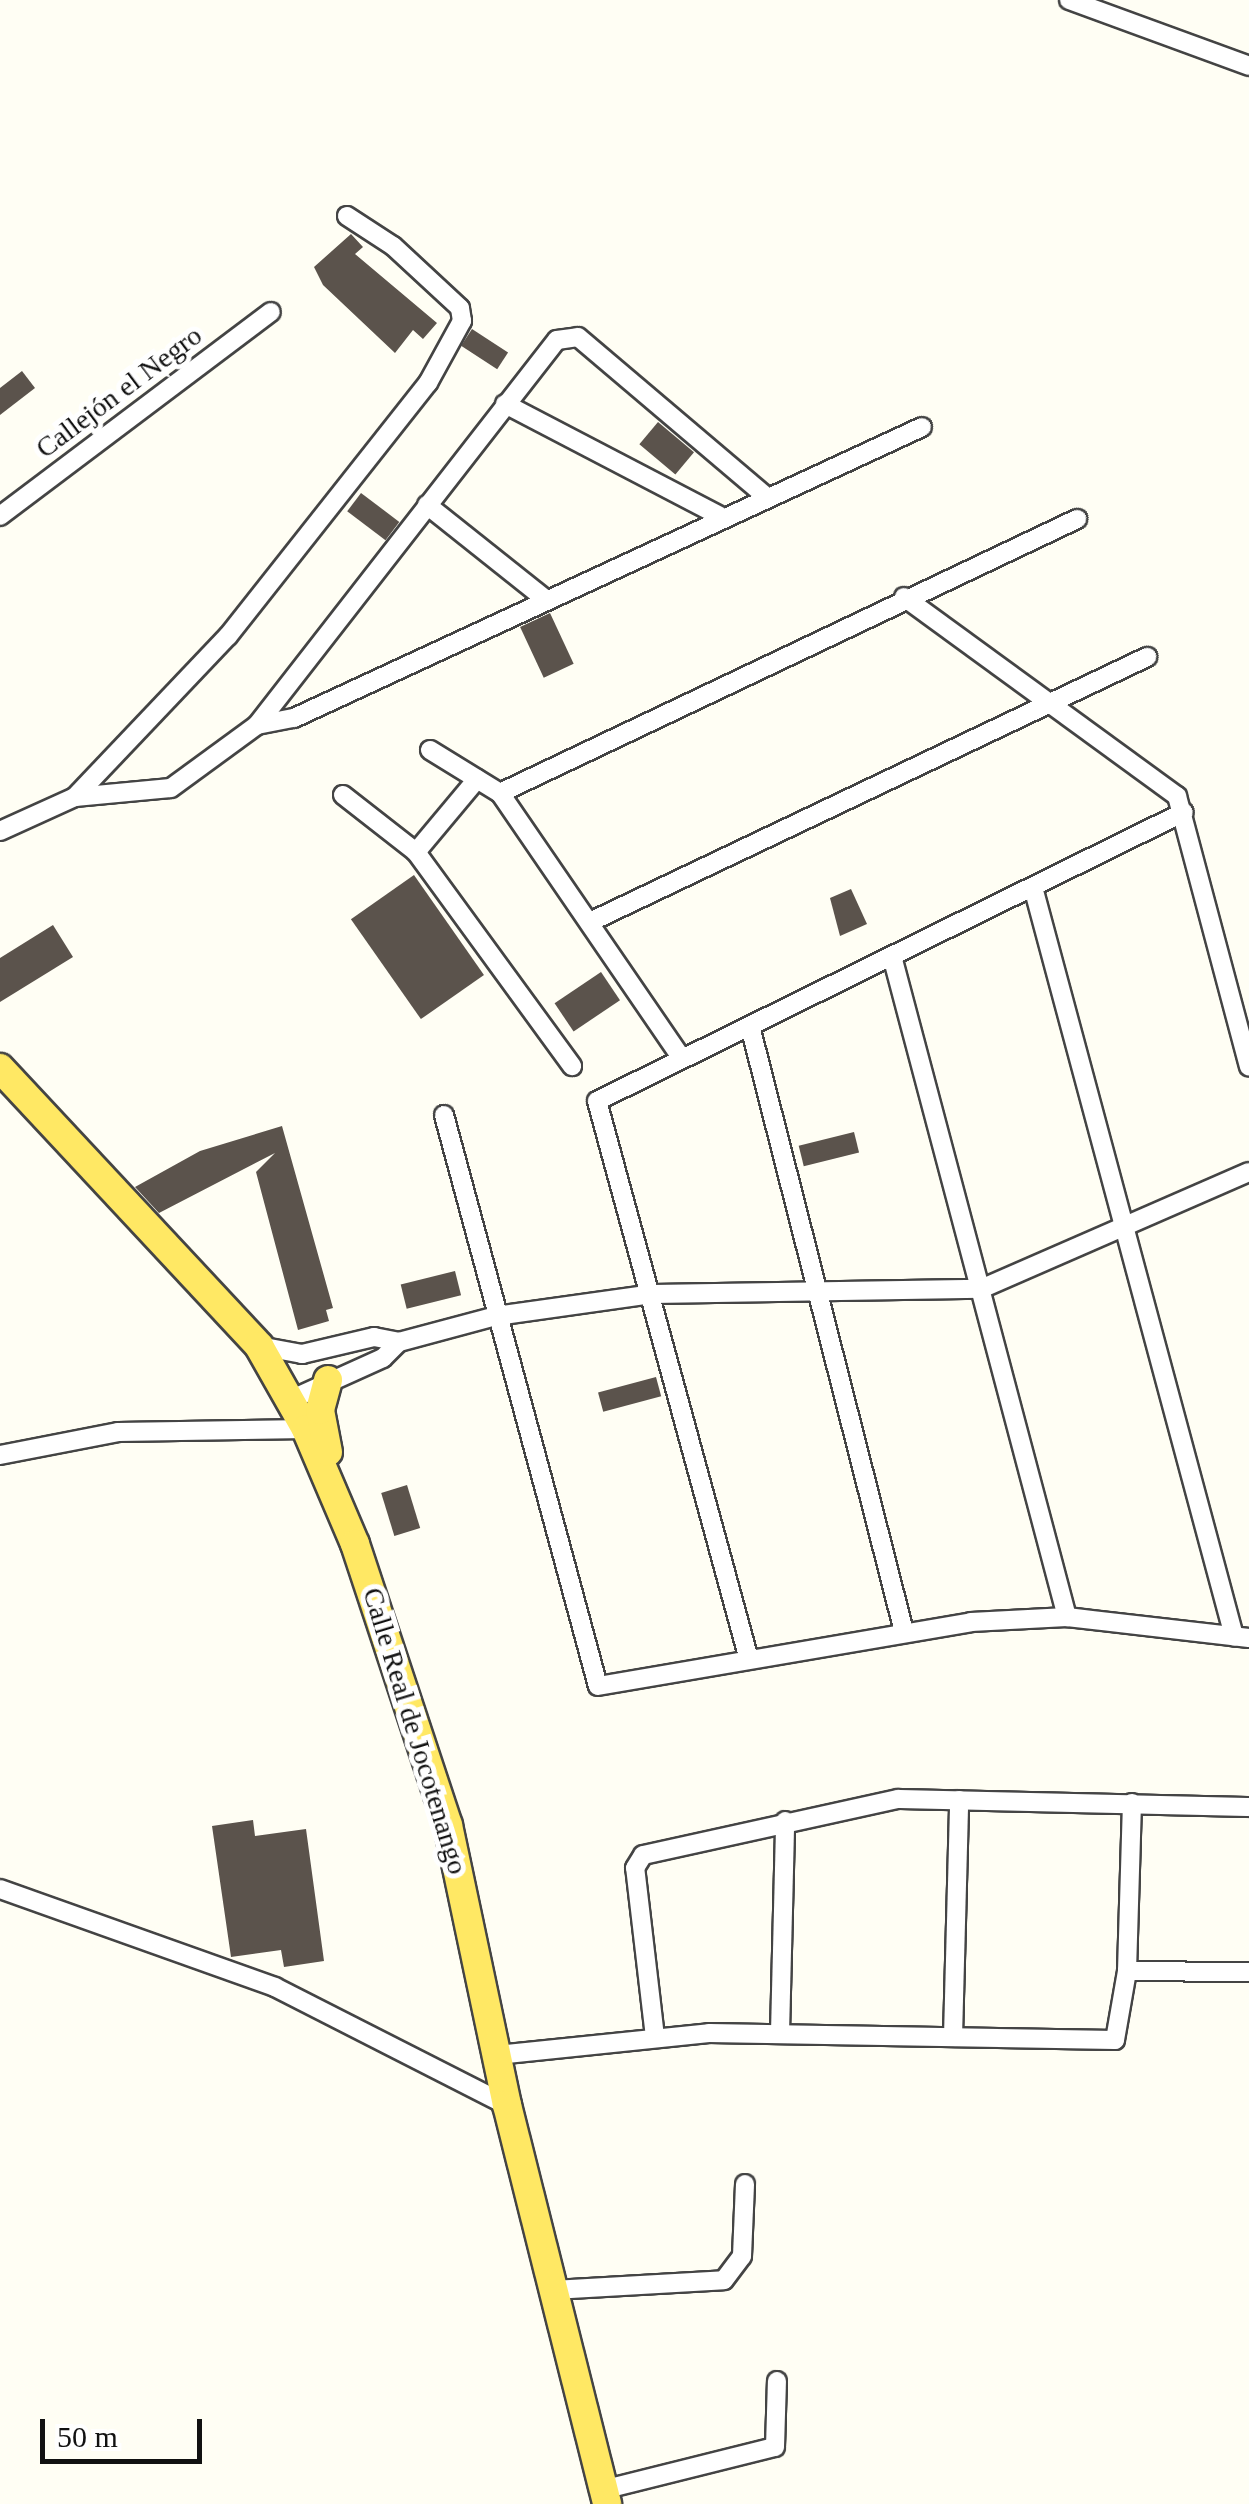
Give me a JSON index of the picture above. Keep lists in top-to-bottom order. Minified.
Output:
{"streets":{"main road":["Calle Real de Jocotenango"],"street":["Callejón el Negro"]},"scale_bar":"50 m"}
